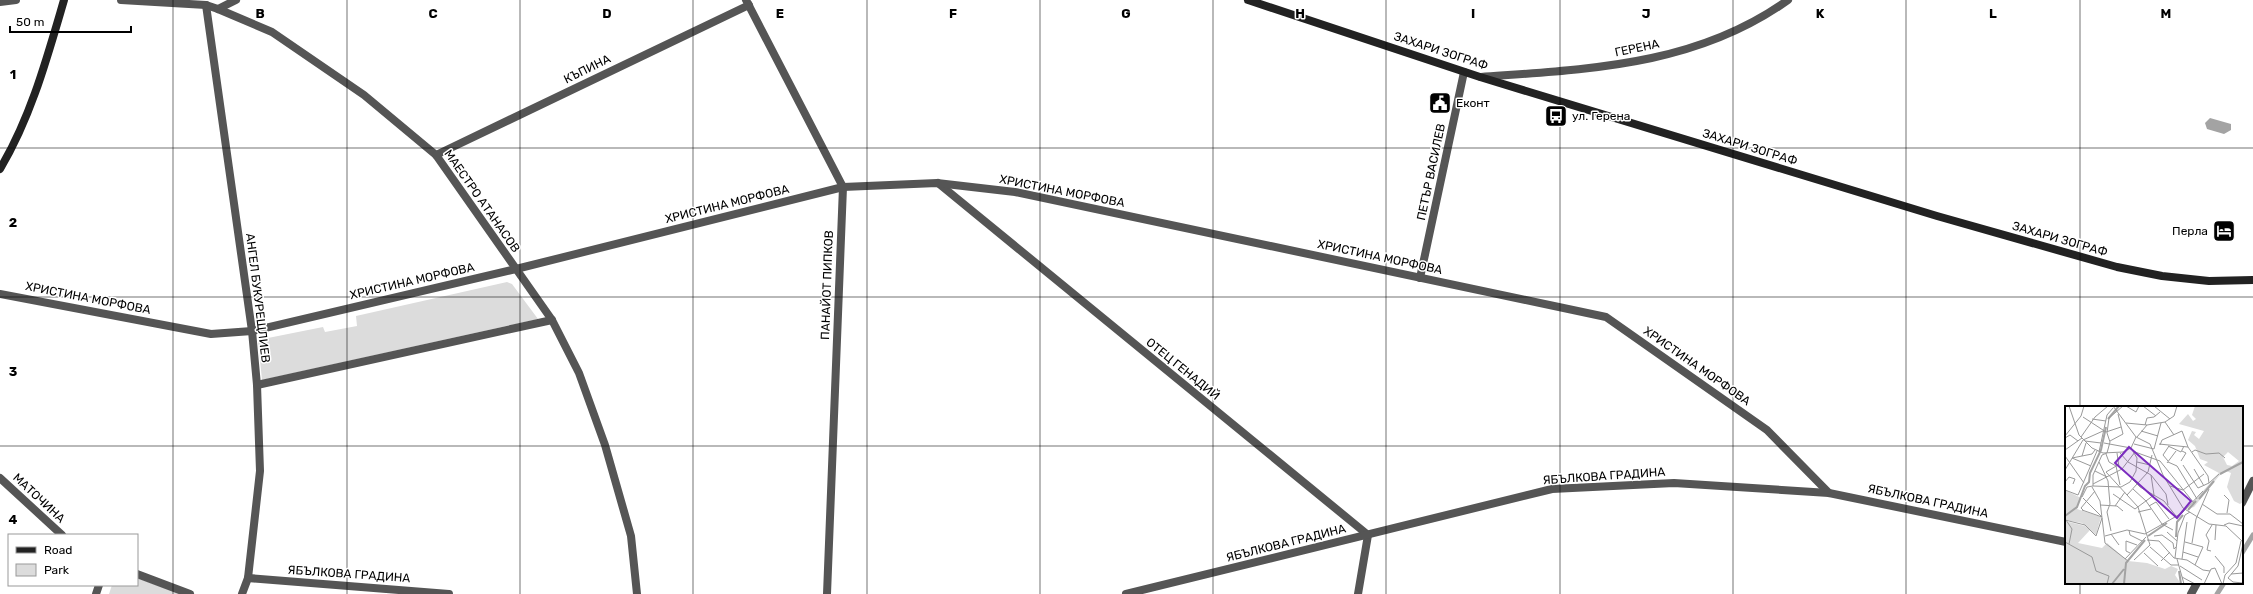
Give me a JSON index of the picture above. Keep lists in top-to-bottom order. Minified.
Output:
{"streets":{"street":["ГЕРЕНА","ЗАХАРИ ЗОГРАФ","КЪПИНА","ПЕТЪР ВАСИЛЕВ","ХРИСТИНА МОРФОВА","МАЕСТРО АТАНАСОВ","ПАНАЙОТ ПИПКОВ","АНГЕЛ БУКУРЕЩЛИЕВ","ОТЕЦ ГЕНАДИЙ","ЯБЪЛКОВА ГРАДИНА","МАТОЧИНА"]},"crossings":[["ГЕРЕНА","ЗАХАРИ ЗОГРАФ"],["ЗАХАРИ ЗОГРАФ","ПЕТЪР ВАСИЛЕВ"],["КЪПИНА","МАЕСТРО АТАНАСОВ"],["КЪПИНА","ПАНАЙОТ ПИПКОВ"],["ПЕТЪР ВАСИЛЕВ","ХРИСТИНА МОРФОВА"],["ХРИСТИНА МОРФОВА","МАЕСТРО АТАНАСОВ"],["ХРИСТИНА МОРФОВА","ПАНАЙОТ ПИПКОВ"],["ХРИСТИНА МОРФОВА","АНГЕЛ БУКУРЕЩЛИЕВ"],["ХРИСТИНА МОРФОВА","ОТЕЦ ГЕНАДИЙ"],["ХРИСТИНА МОРФОВА","ЯБЪЛКОВА ГРАДИНА"],["МАЕСТРО АТАНАСОВ","АНГЕЛ БУКУРЕЩЛИЕВ"],["АНГЕЛ БУКУРЕЩЛИЕВ","ЯБЪЛКОВА ГРАДИНА"],["ОТЕЦ ГЕНАДИЙ","ЯБЪЛКОВА ГРАДИНА"]],"places":{"public building":["Еконт"],"bus stop":["ул. Герена"],"hotel":["Перла"]},"legend":["Road","Park"],"scale_bar":"50 m","grid":{"columns":["B","C","D","E","F","G","H","I","J","K","L","M"],"rows":["1","2","3","4"]}}
